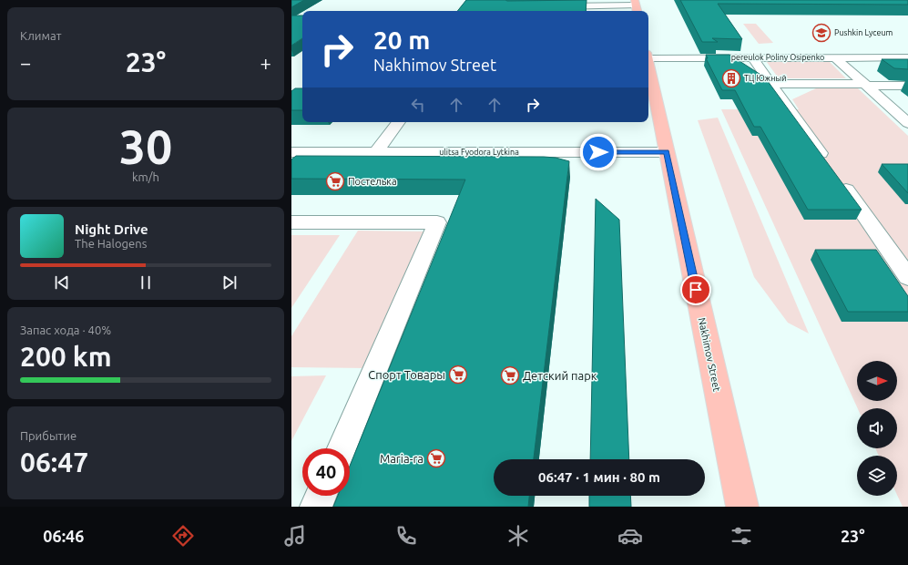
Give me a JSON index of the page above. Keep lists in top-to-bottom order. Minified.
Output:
{"streets":{"main road":["Nakhimov Street"],"street":["pereulok Poliny Osipenko","ulitsa Fyodora Lytkina"]},"crossings":[["ulitsa Fyodora Lytkina","Nakhimov Street"]],"places":{"school or university":["Pushkin Lyceum"],"building":["ТЦ Южный"],"supermarket":["Постелька","Спорт Товары","Детский парк","Maria-ra"]},"north":"right","page":{"tile":["Климат",["30","km/h"],["Запас хода · 40%","200 km"],["Прибытие","06:47"]],"turn":["20 m","Nakhimov Street"],"heat":["−","23°","+"],"song":["Night Drive","The Halogens"],"limit":"40","trip":"06:47 · 1 мин · 80 m","tabs":["06:46","23°"]}}
